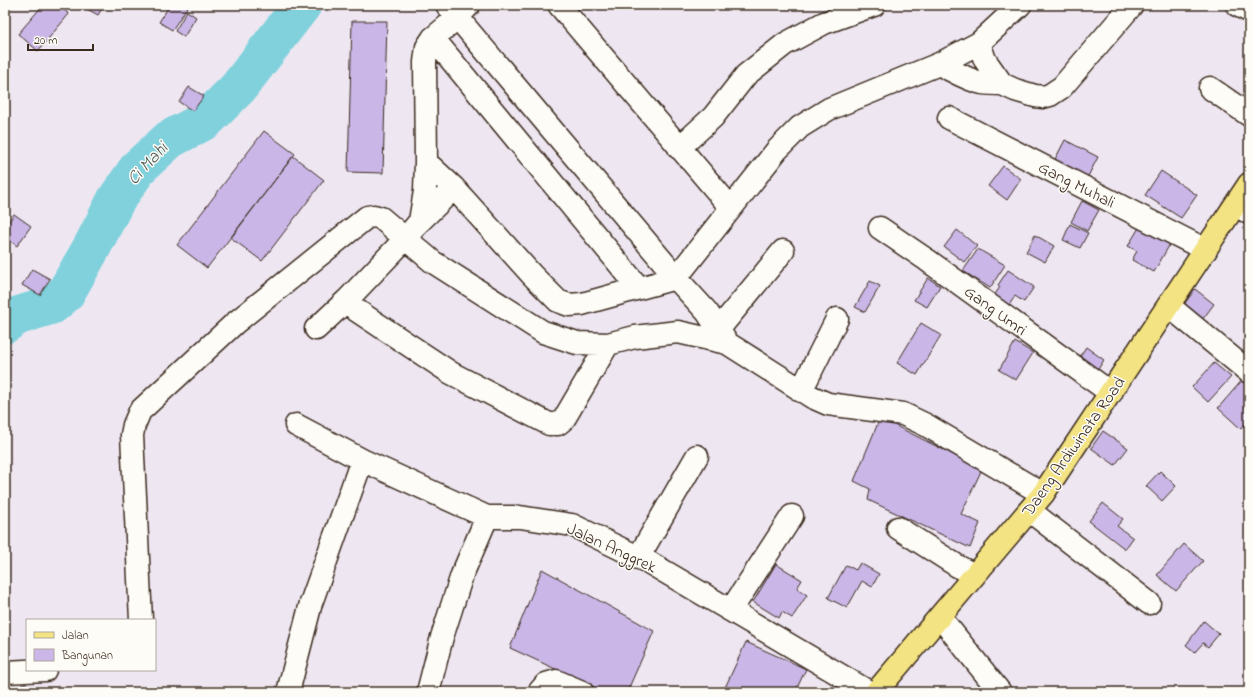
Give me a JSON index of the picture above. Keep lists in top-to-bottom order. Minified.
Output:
{"streets":{"main road":["Daeng Ardiwinata Road"],"street":["Gang Muhali","Gang Umri","Jalan Anggrek"]},"crossings":[["Gang Muhali","Daeng Ardiwinata Road"],["Gang Umri","Daeng Ardiwinata Road"]],"water":["Ci Mahi"],"legend":["Jalan","Bangunan"],"scale_bar":"20 m"}
